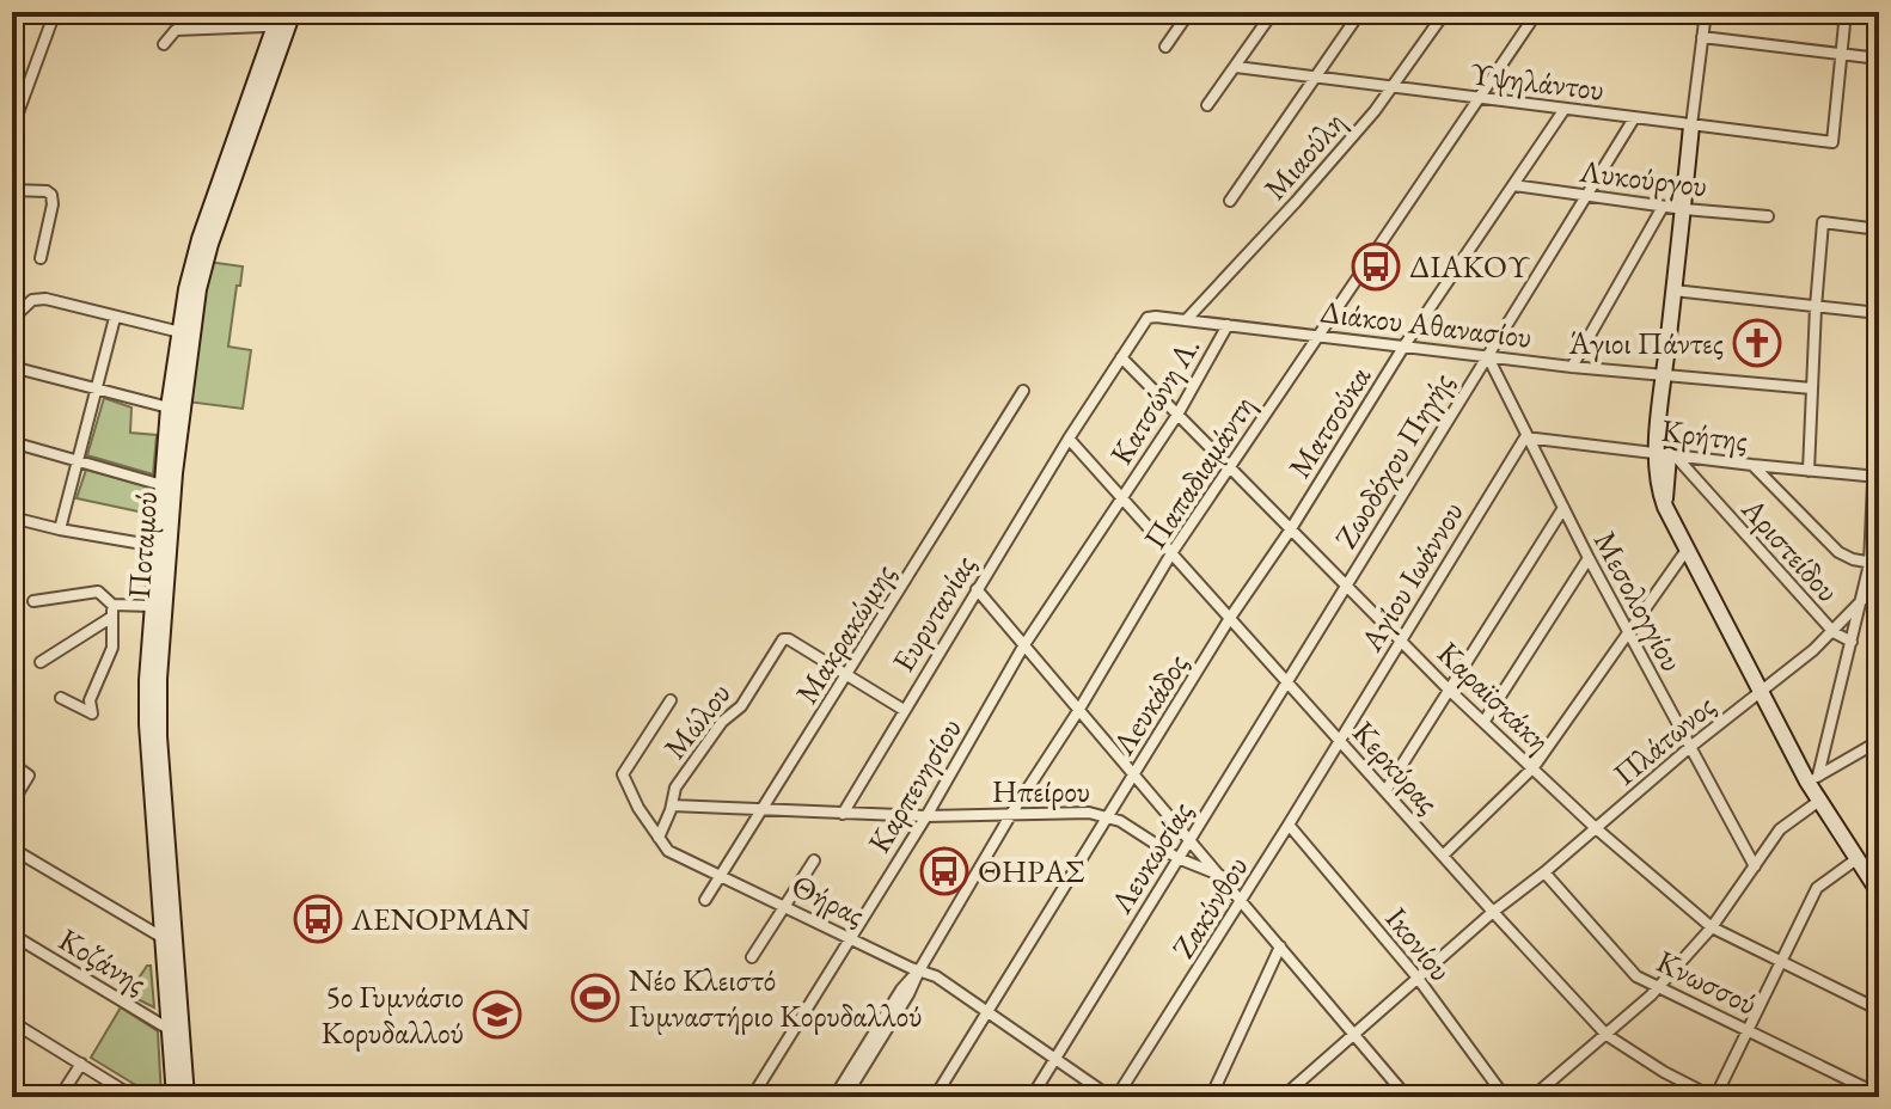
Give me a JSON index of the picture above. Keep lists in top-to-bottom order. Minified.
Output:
{"streets":{"street":["Υψηλάντου","Μιαούλη","Λυκούργου","Διάκου Αθανασίου","Κατσώνη Λ.","Ματσούκα","Κρήτης","Ζωοδόχου Πηγής","Παπαδιαμάντη","Ποταμού","Αριστείδου","Αγίου Ιωάννου","Μεσολογγίου","Ευρυτανίας","Μακρακώμης","Καραϊσκάκη","Λeυκάδος","Μώλου","Πλάτωνος","Κερκύρας","Καρπενησίου","Ηπείρου","Λευκωσίας","Θήρας","Ζακύνθου","Ικονίου","Κοζάνης","Κνωσσού"]},"crossings":[["Υψηλάντου","Μιαούλη"],["Υψηλάντου","Ματσούκα"],["Υψηλάντου","Ζωοδόχου Πηγής"],["Υψηλάντου","Παπαδιαμάντη"],["Μιαούλη","Διάκου Αθανασίου"],["Λυκούργου","Ματσούκα"],["Λυκούργου","Ζωοδόχου Πηγής"],["Διάκου Αθανασίου","Κατσώνη Λ."],["Διάκου Αθανασίου","Ματσούκα"],["Διάκου Αθανασίου","Ζωοδόχου Πηγής"],["Διάκου Αθανασίου","Παπαδιαμάντη"],["Διάκου Αθανασίου","Μεσολογγίου"],["Διάκου Αθανασίου","Ευρυτανίας"],["Κατσώνη Λ.","Καραϊσκάκη"],["Κατσώνη Λ.","Κερκύρας"],["Κατσώνη Λ.","Καρπενησίου"],["Ματσούκα","Καραϊσκάκη"],["Ματσούκα","Λeυκάδος"],["Ματσούκα","Κερκύρας"],["Κρήτης","Αριστείδου"],["Κρήτης","Αγίου Ιωάννου"],["Κρήτης","Μεσολογγίου"],["Ζωοδόχου Πηγής","Μεσολογγίου"],["Ζωοδόχου Πηγής","Καραϊσκάκη"],["Ζωοδόχου Πηγής","Κερκύρας"],["Ζωοδόχου Πηγής","Λευκωσίας"],["Παπαδιαμάντη","Καραϊσκάκη"],["Παπαδιαμάντη","Κερκύρας"],["Παπαδιαμάντη","Ηπείρου"],["Παπαδιαμάντη","Θήρας"],["Ποταμού","Κοζάνης"],["Αριστείδου","Πλάτωνος"],["Αγίου Ιωάννου","Μεσολογγίου"],["Αγίου Ιωάννου","Καραϊσκάκη"],["Αγίου Ιωάννου","Κερκύρας"],["Αγίου Ιωάννου","Ζακύνθου"],["Μεσολογγίου","Πλάτωνος"],["Ευρυτανίας","Καραϊσκάκη"],["Ευρυτανίας","Κερκύρας"],["Ευρυτανίας","Ηπείρου"],["Μακρακώμης","Μώλου"],["Μακρακώμης","Ηπείρου"],["Μακρακώμης","Θήρας"],["Καραϊσκάκη","Πλάτωνος"],["Λeυκάδος","Κερκύρας"],["Λeυκάδος","Ηπείρου"],["Λeυκάδος","Θήρας"],["Μώλου","Ηπείρου"],["Μώλου","Θήρας"],["Πλάτωνος","Κερκύρας"],["Πλάτωνος","Ηπείρου"],["Πλάτωνος","Ικονίου"],["Πλάτωνος","Κνωσσού"],["Κερκύρας","Καρπενησίου"],["Κερκύρας","Λευκωσίας"],["Κερκύρας","Ζακύνθου"],["Καρπενησίου","Ηπείρου"],["Καρπενησίου","Θήρας"],["Ηπείρου","Λευκωσίας"],["Ηπείρου","Ζακύνθου"],["Λευκωσίας","Θήρας"],["Θήρας","Ζακύνθου"],["Ζακύνθου","Ικονίου"]],"places":{"bus stop":["ΔΙΑΚΟΥ","ΘΗΡΑΣ","ΛΕΝΟΡΜΑΝ"],"church":["Άγιοι Πάντες"],"sports":["Νέο Κλειστό Γυμναστήριο Κορυδαλλού"],"school or university":["5ο Γυμνάσιο Κορυδαλλού"]}}
